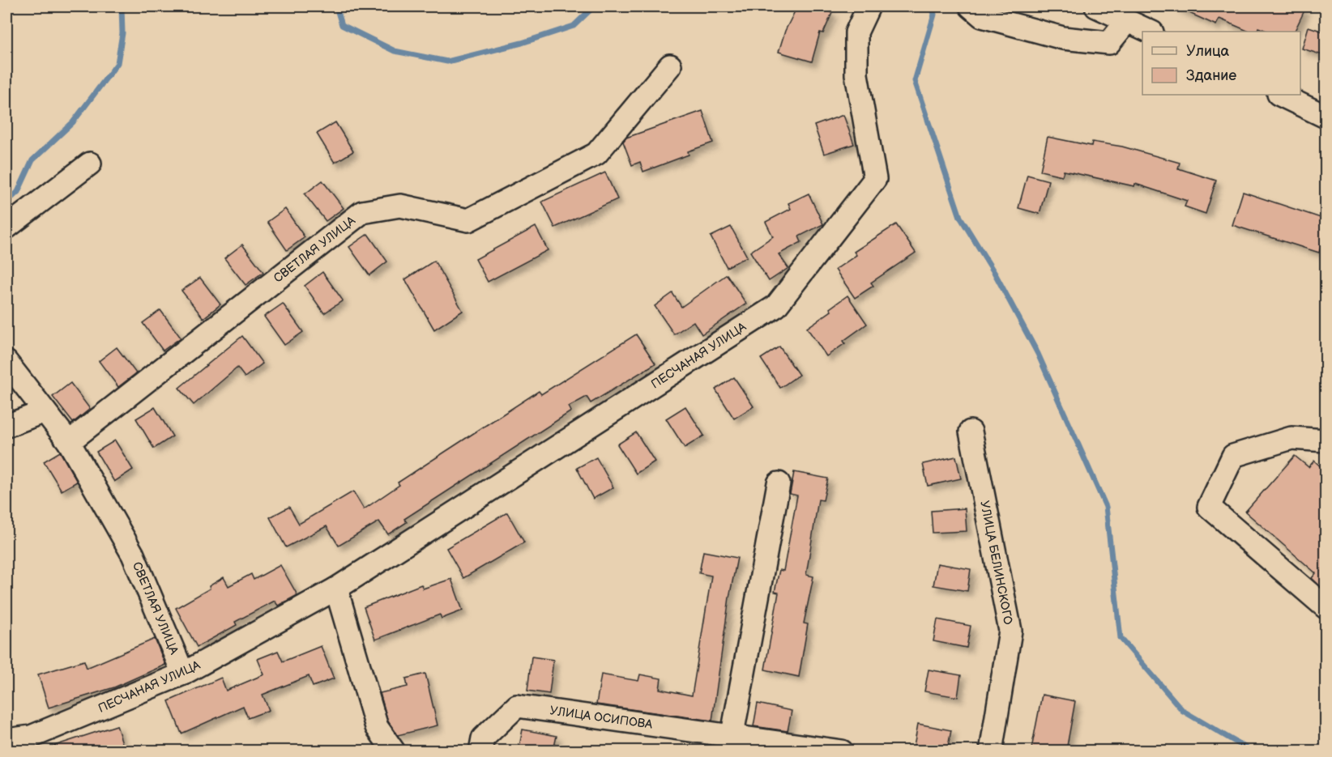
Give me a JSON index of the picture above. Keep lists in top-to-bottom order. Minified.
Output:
{"streets":{"street":["СВЕТЛАЯ УЛИЦА","ПЕСЧАНАЯ УЛИЦА","УЛИЦА БЕЛИНСКОГО","УЛИЦА ОСИПОВА"]},"crossings":[["СВЕТЛАЯ УЛИЦА","ПЕСЧАНАЯ УЛИЦА"]],"legend":["Улица","Здание"]}
